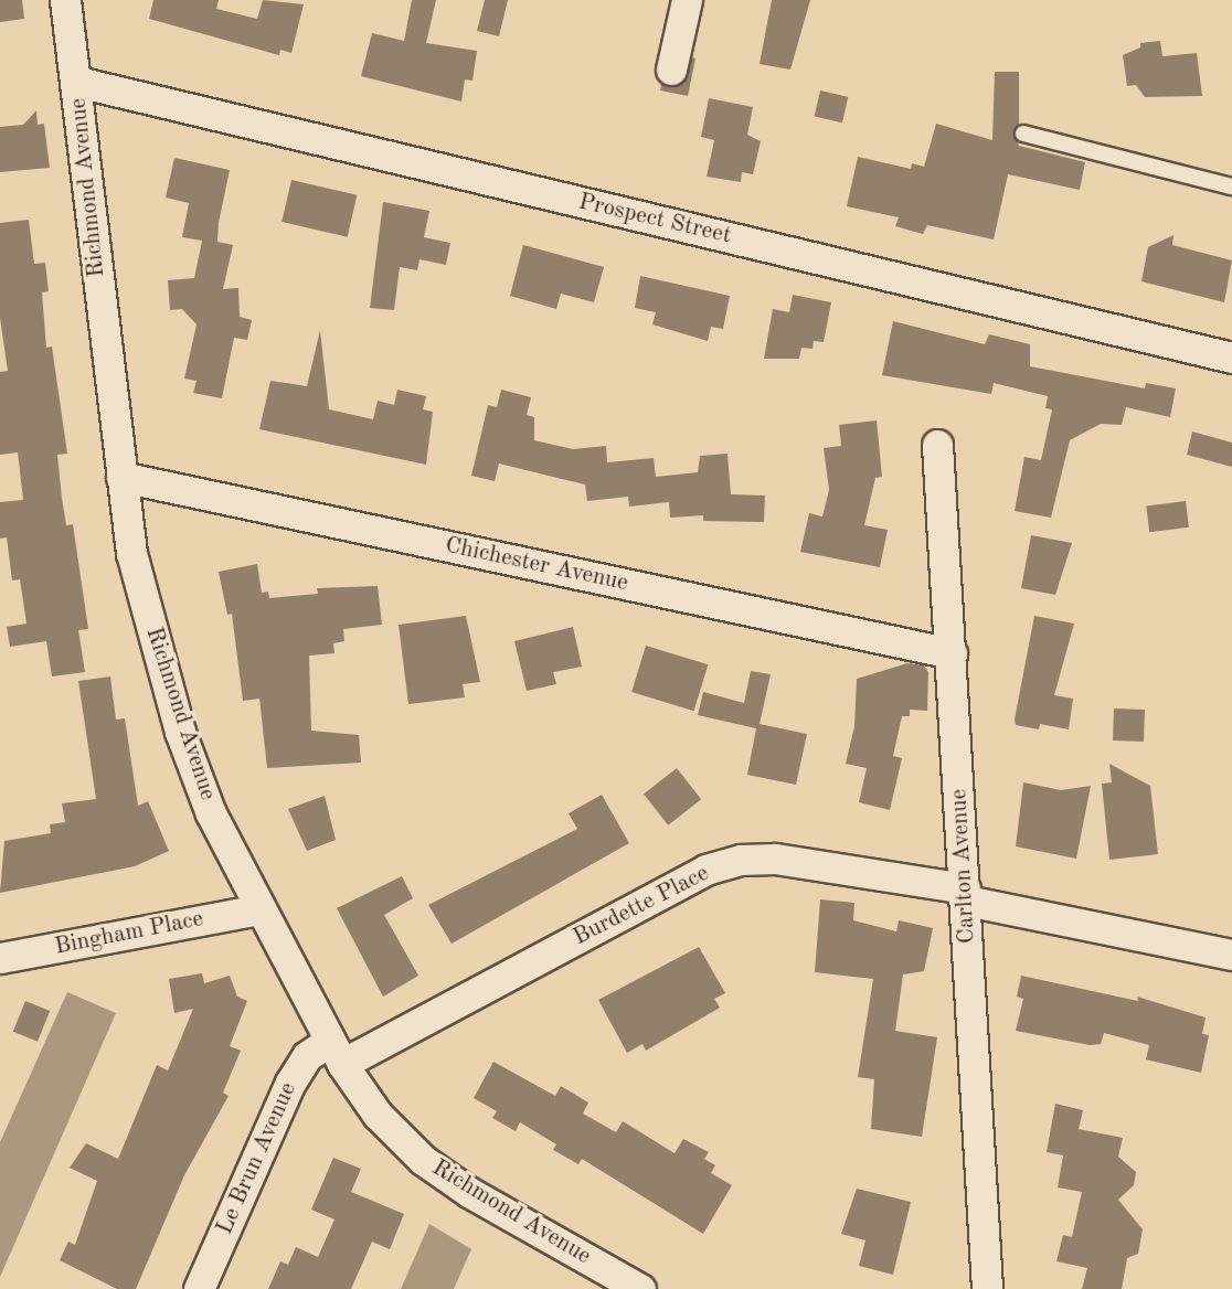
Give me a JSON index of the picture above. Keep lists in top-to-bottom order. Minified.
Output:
{"streets":{"street":["Richmond Avenue","Prospect Street","Chichester Avenue","Carlton Avenue","Burdette Place","Bingham Place","Le Brun Avenue"]},"crossings":[["Richmond Avenue","Prospect Street"],["Richmond Avenue","Chichester Avenue"],["Richmond Avenue","Burdette Place"],["Richmond Avenue","Bingham Place"],["Richmond Avenue","Le Brun Avenue"],["Chichester Avenue","Carlton Avenue"],["Carlton Avenue","Burdette Place"],["Burdette Place","Le Brun Avenue"]]}
